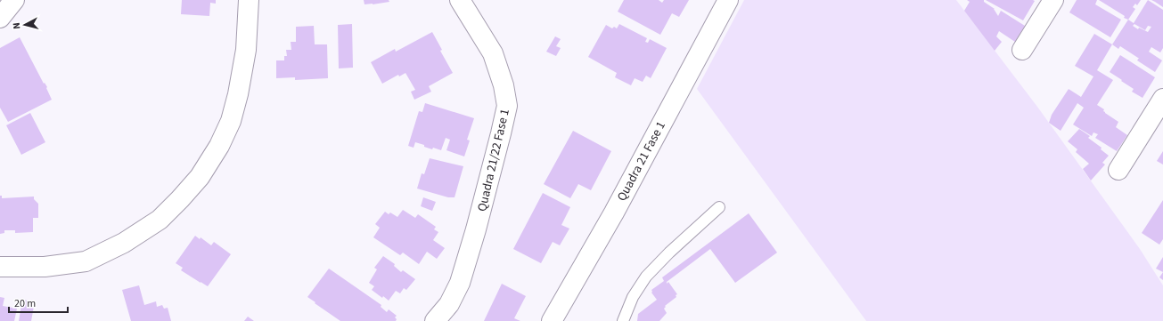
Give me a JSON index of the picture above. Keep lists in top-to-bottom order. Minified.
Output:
{"streets":{"street":["Quadra 21/22 Fase 1","Quadra 21 Fase 1"]},"scale_bar":"20 m","north":"left"}
